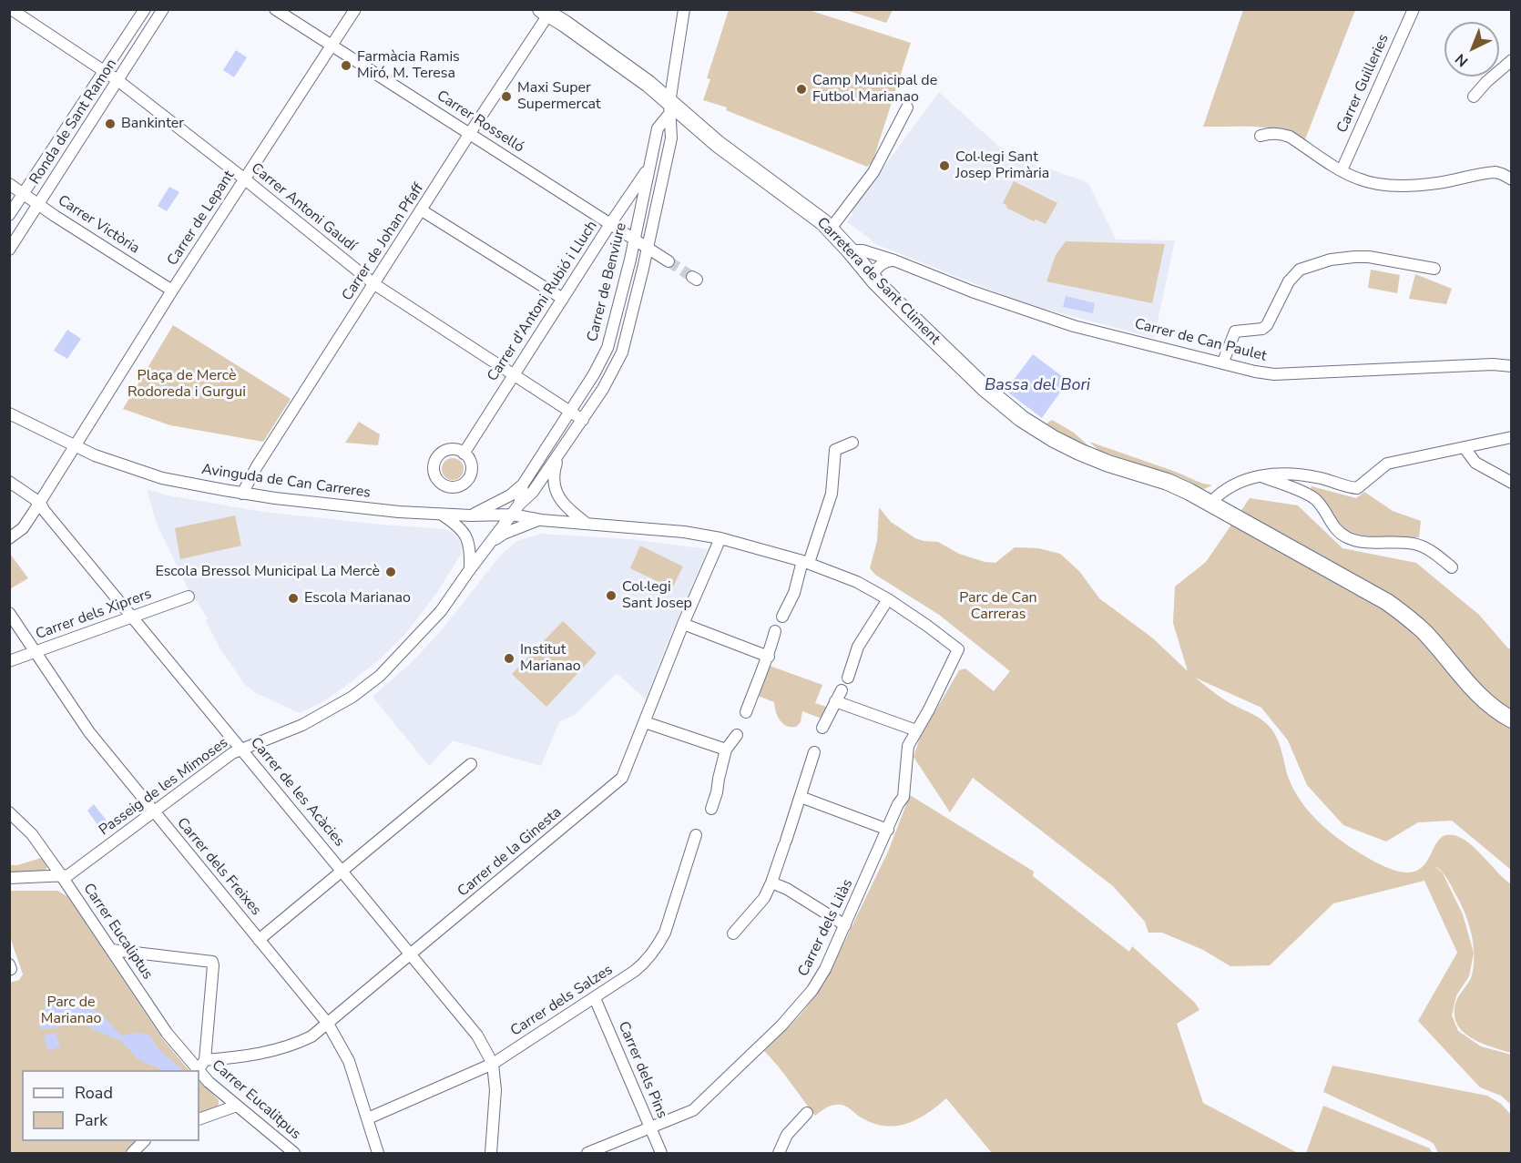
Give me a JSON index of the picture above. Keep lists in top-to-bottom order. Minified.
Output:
{"streets":{"street":["Carrer Guilleries","Ronda de Sant Ramon","Carrer Rosselló","Carrer Antoni Gaudí","Carrer de Lepant","Carrer Victòria","Carrer de Johan Pfaff","Carretera de Sant Climent","Carrer de Benviure","Carrer d'Antoni Rubió i Lluch","Carrer de Can Paulet","Avinguda de Can Carreres","Carrer dels Xiprers","Passeig de les Mimoses","Carrer de les Acàcies","Carrer de la Ginesta","Carrer dels Freixes","Carrer dels Lilàs","Carrer Eucaliptus","Carrer dels Salzes","Carrer dels Pins","Carrer Eucalitpus"]},"crossings":[["Ronda de Sant Ramon","Carrer Antoni Gaudí"],["Ronda de Sant Ramon","Carrer Victòria"],["Carrer Rosselló","Carrer de Lepant"],["Carrer Rosselló","Carrer de Johan Pfaff"],["Carrer Rosselló","Carrer de Benviure"],["Carrer Rosselló","Carrer d'Antoni Rubió i Lluch"],["Carrer Antoni Gaudí","Carrer de Lepant"],["Carrer Antoni Gaudí","Carrer de Johan Pfaff"],["Carrer Antoni Gaudí","Carrer de Benviure"],["Carrer Antoni Gaudí","Carrer d'Antoni Rubió i Lluch"],["Carrer de Lepant","Carrer Victòria"],["Carrer de Lepant","Avinguda de Can Carreres"],["Carrer de Lepant","Carrer de les Acàcies"],["Carrer de Johan Pfaff","Carretera de Sant Climent"],["Carrer de Johan Pfaff","Avinguda de Can Carreres"],["Carretera de Sant Climent","Carrer de Benviure"],["Carretera de Sant Climent","Carrer de Can Paulet"],["Carrer de Benviure","Carrer d'Antoni Rubió i Lluch"],["Carrer de Benviure","Avinguda de Can Carreres"],["Carrer de Benviure","Passeig de les Mimoses"],["Avinguda de Can Carreres","Passeig de les Mimoses"],["Avinguda de Can Carreres","Carrer de la Ginesta"],["Avinguda de Can Carreres","Carrer dels Lilàs"],["Carrer dels Xiprers","Carrer de les Acàcies"],["Carrer dels Xiprers","Carrer dels Freixes"],["Passeig de les Mimoses","Carrer de les Acàcies"],["Passeig de les Mimoses","Carrer dels Freixes"],["Passeig de les Mimoses","Carrer Eucaliptus"],["Carrer de les Acàcies","Carrer de la Ginesta"],["Carrer de les Acàcies","Carrer dels Salzes"],["Carrer de la Ginesta","Carrer dels Freixes"],["Carrer dels Freixes","Carrer dels Salzes"],["Carrer dels Lilàs","Carrer dels Pins"],["Carrer dels Salzes","Carrer dels Pins"]],"water":["Bassa del Bori"],"parks":["Plaça de Mercè Rodoreda i Gurgui","Parc de Can Carreras","Parc de Marianao"],"places":["Farmàcia Ramis Miró, M. Teresa","Camp Municipal de Futbol Marianao","Maxi Super Supermercat","Bankinter","Col·legi Sant Josep Primària","Escola Bressol Municipal La Mercè","Col·legi Sant Josep","Escola Marianao","Institut Marianao"],"legend":["Road","Park"],"north":"bottom left"}
